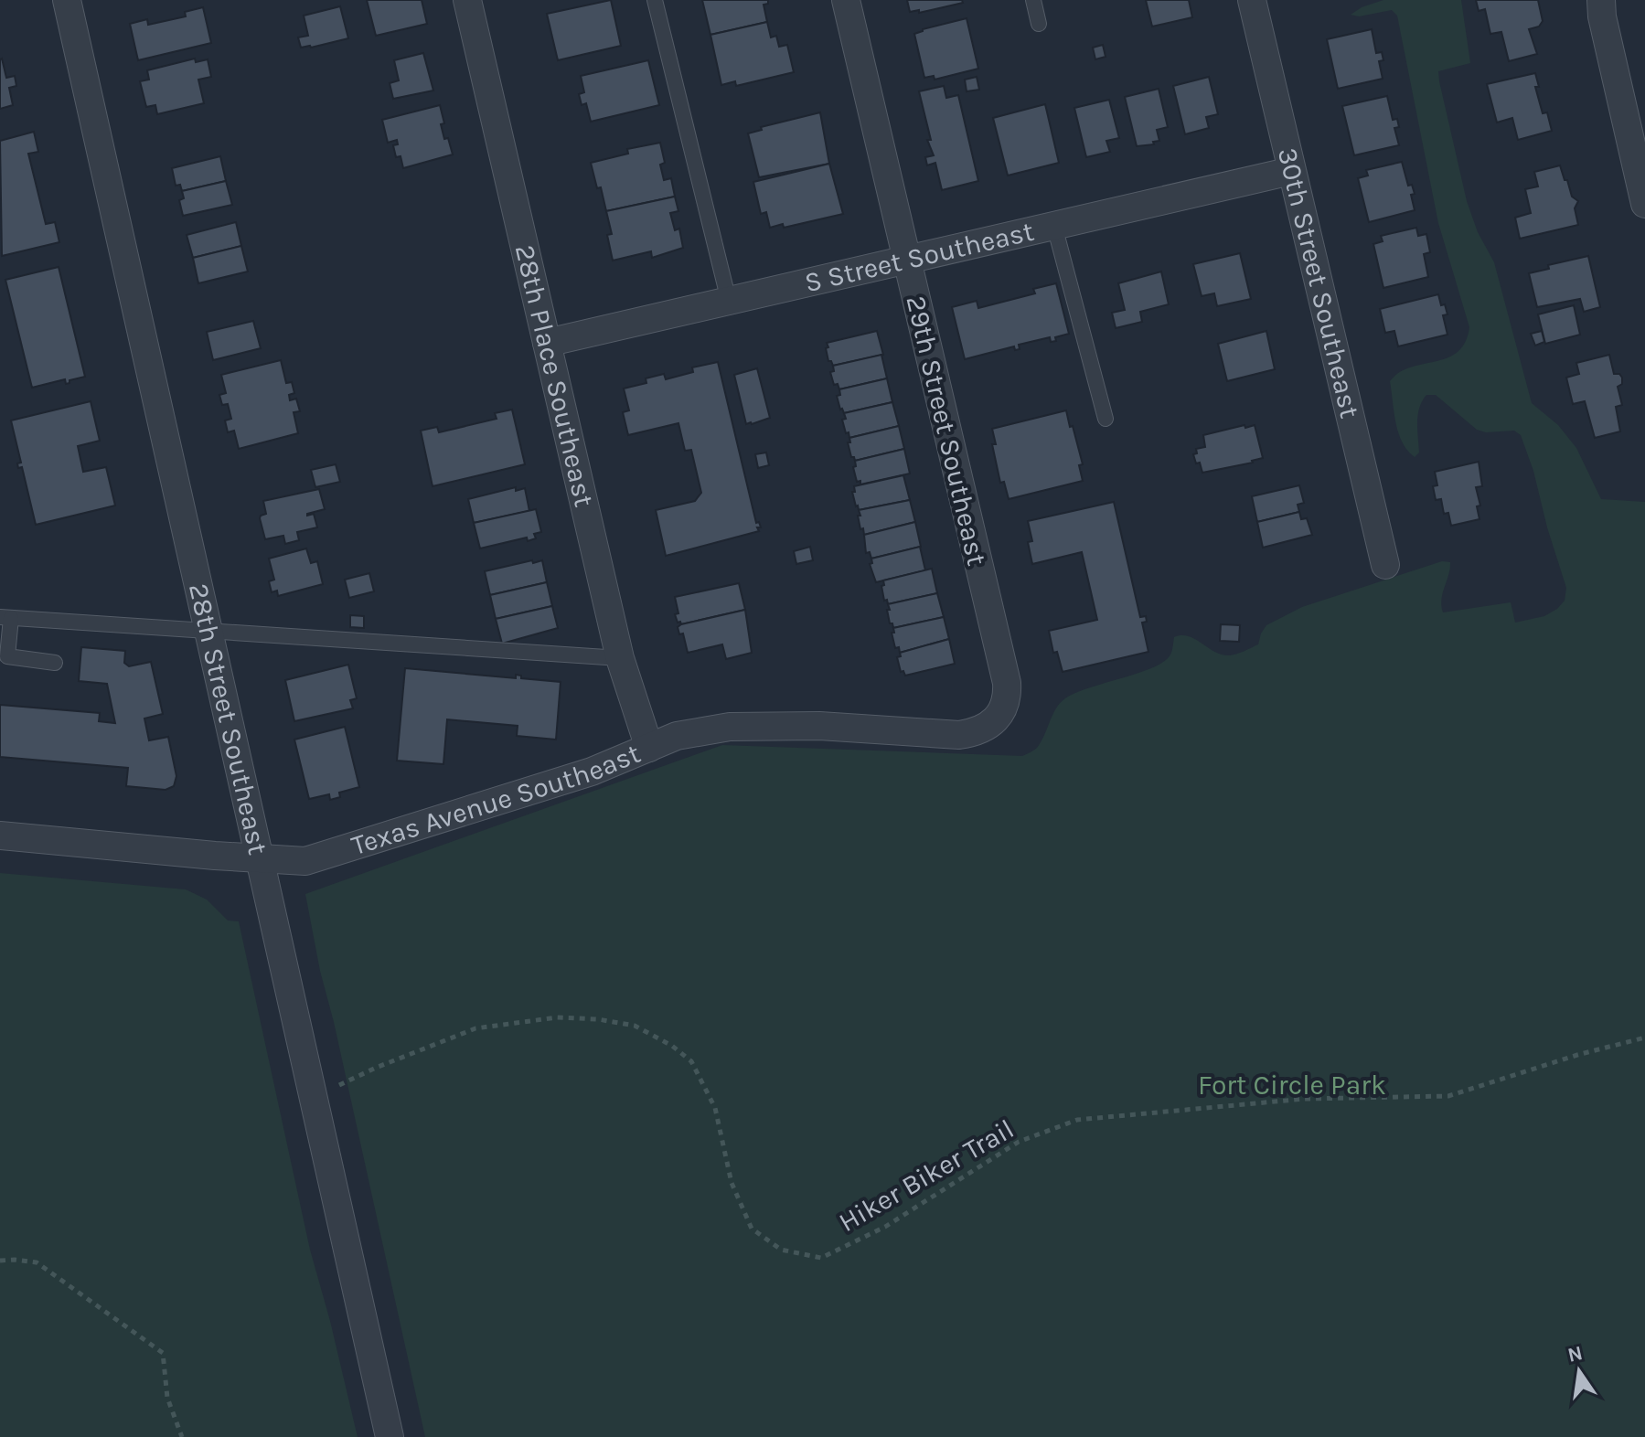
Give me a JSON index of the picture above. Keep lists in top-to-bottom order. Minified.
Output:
{"streets":{"street":["S Street Southeast","30th Street Southeast","28th Place Southeast","29th Street Southeast","28th Street Southeast","Texas Avenue Southeast"],"path":["Hiker Biker Trail"]},"crossings":[["S Street Southeast","30th Street Southeast"],["S Street Southeast","28th Place Southeast"],["S Street Southeast","29th Street Southeast"],["28th Place Southeast","Texas Avenue Southeast"],["29th Street Southeast","Texas Avenue Southeast"],["28th Street Southeast","Texas Avenue Southeast"]],"parks":["Fort Circle Park"],"north":"top"}
